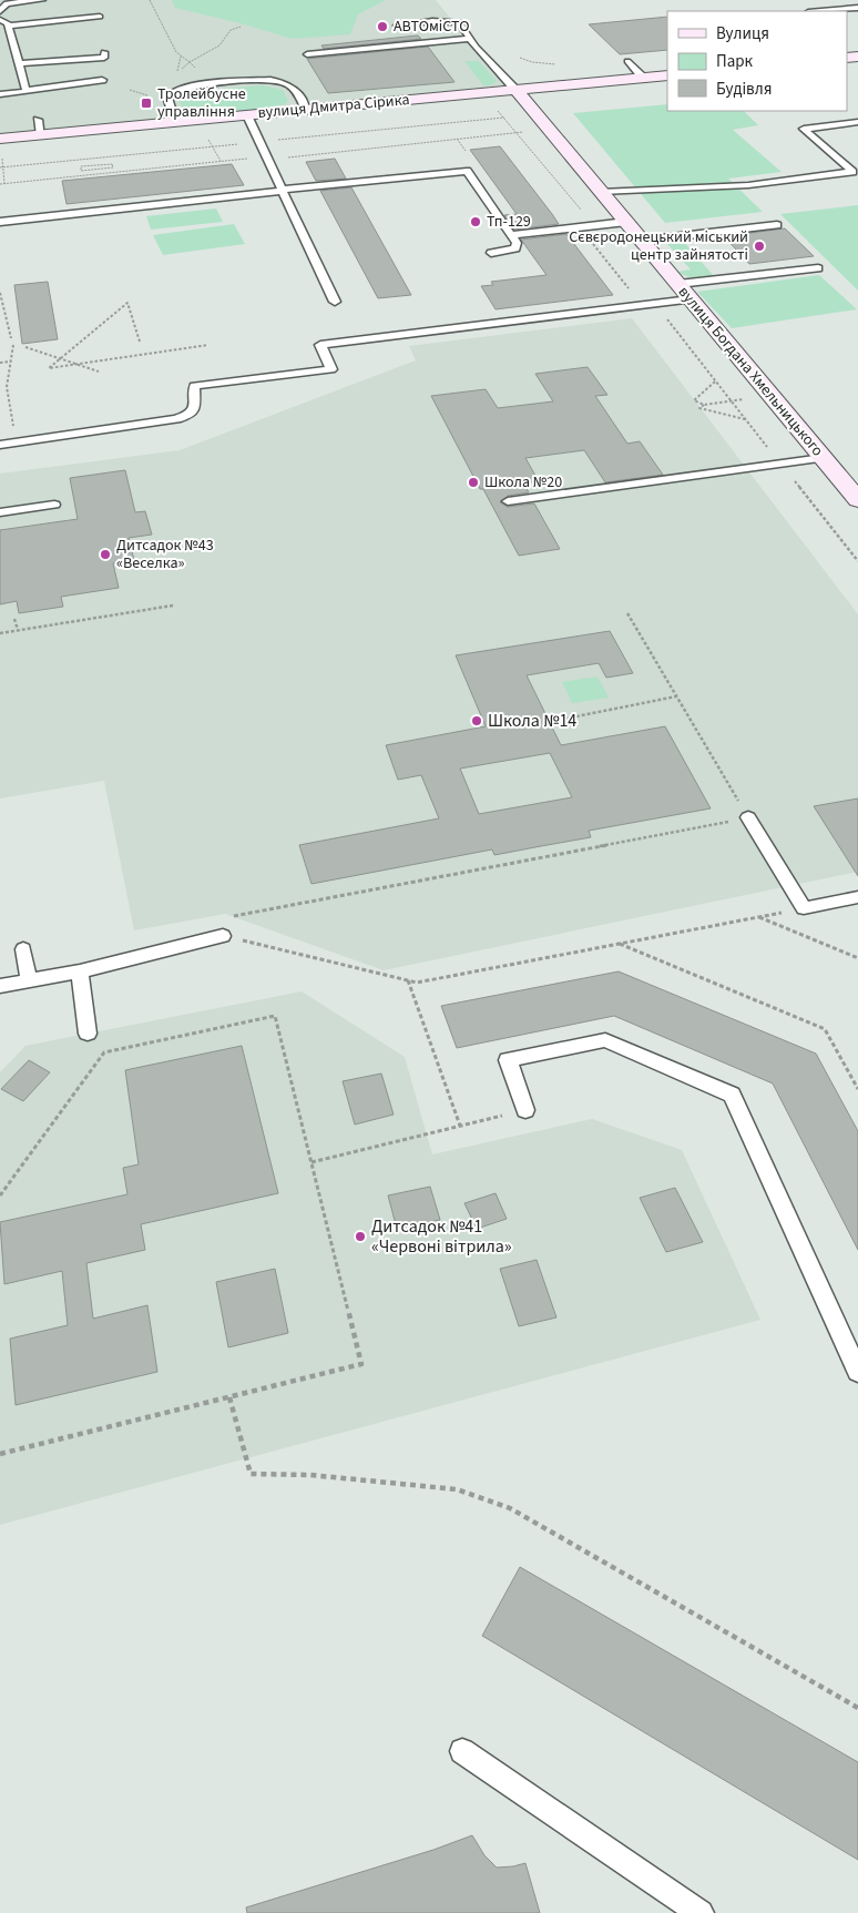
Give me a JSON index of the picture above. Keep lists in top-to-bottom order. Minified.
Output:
{"streets":{"street":["вулиця Дмитра Сірика","вулиця Богдана Хмельницького"]},"crossings":[["вулиця Дмитра Сірика","вулиця Богдана Хмельницького"]],"places":{"other":["АВТОміСТО","Тп-129","Сєвєродонецький міський центр зайнятості","Школа №20","Дитсадок №43 «Веселка»","Школа №14","Дитсадок №41 «Червоні вітрила»"],"transit":["Тролейбусне управління"]},"legend":["Вулиця","Парк","Будівля"]}
